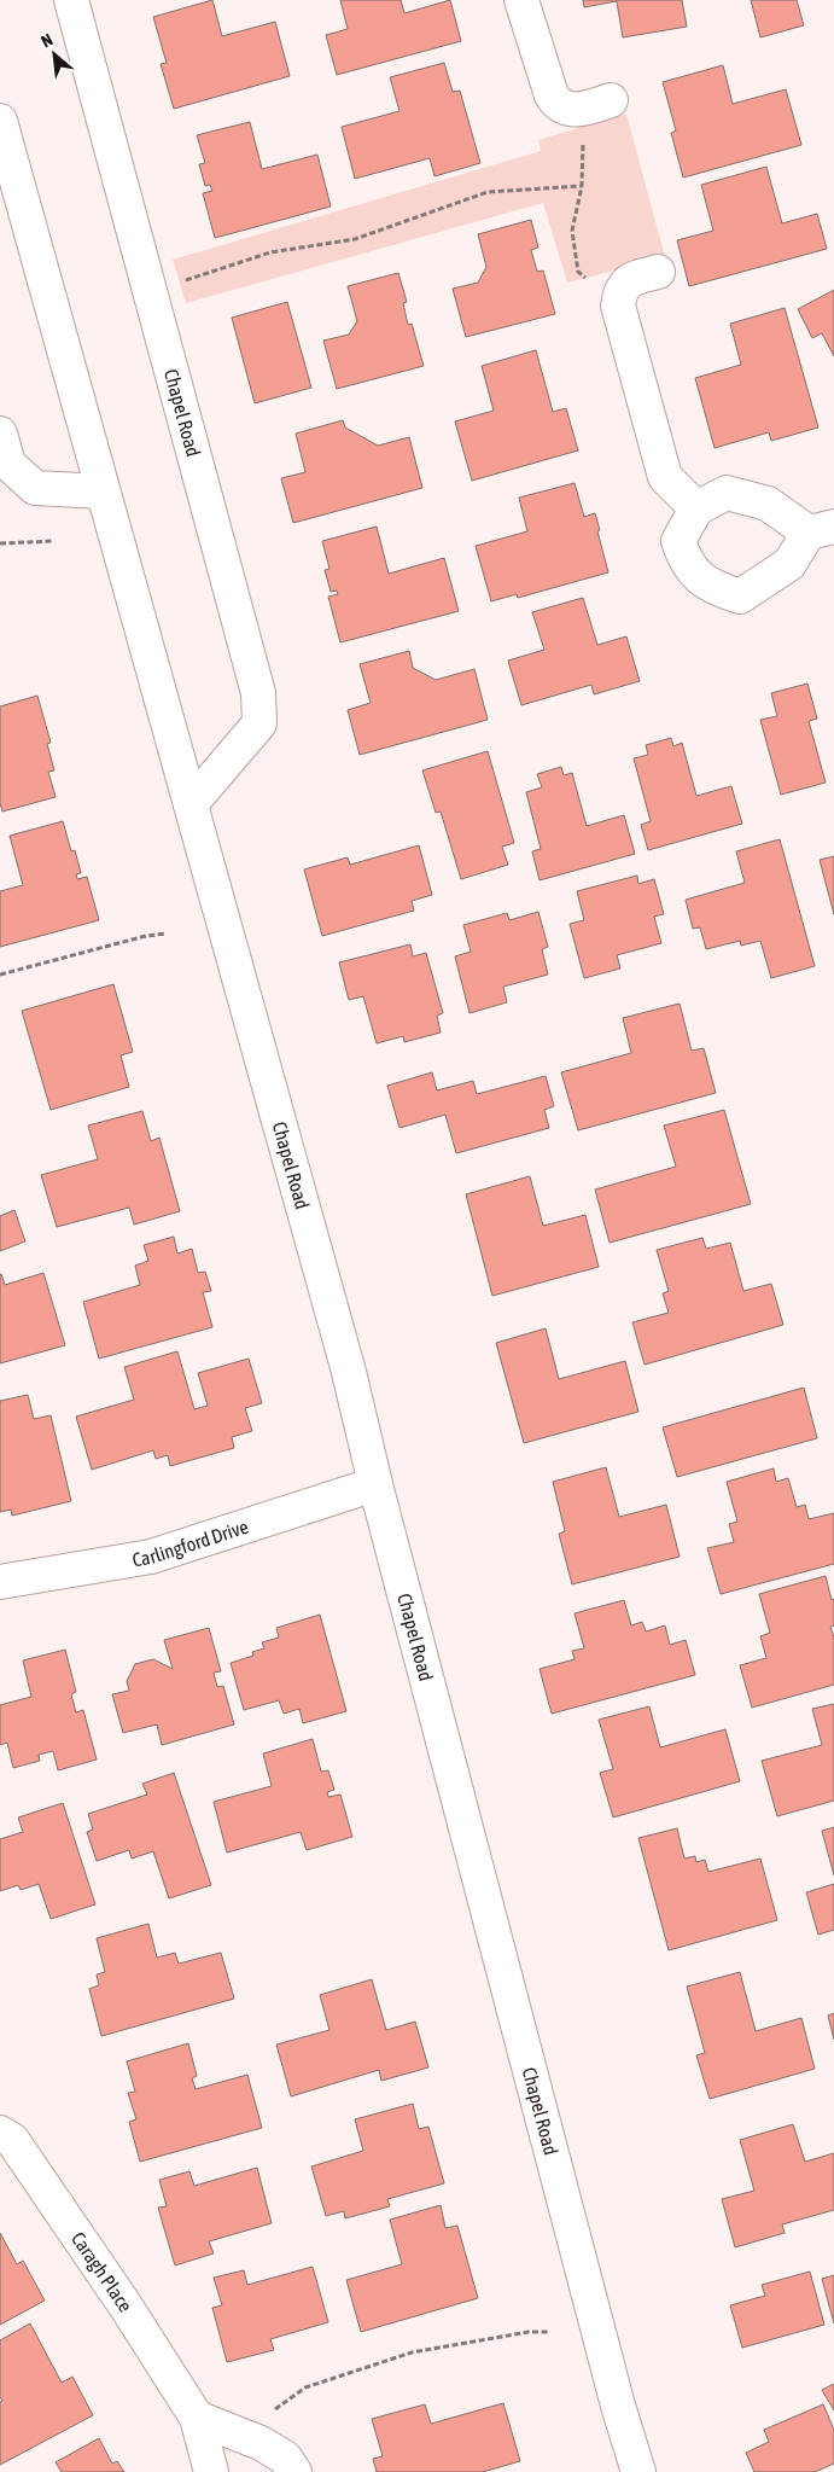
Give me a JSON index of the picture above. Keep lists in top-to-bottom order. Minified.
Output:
{"streets":{"street":["Chapel Road","Carlingford Drive","Caragh Place"]},"crossings":[["Chapel Road","Carlingford Drive"]],"north":"top left"}
